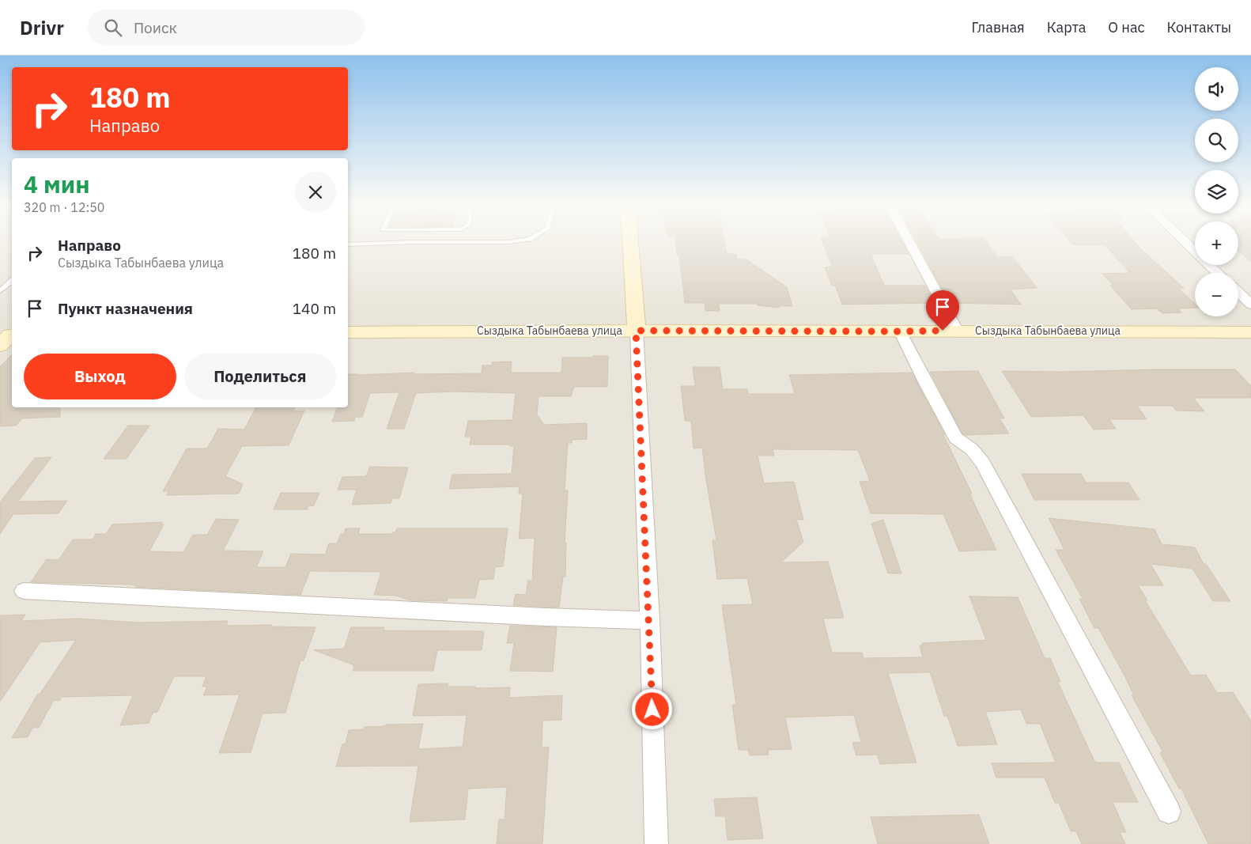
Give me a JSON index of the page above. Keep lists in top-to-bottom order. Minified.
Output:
{"streets":{"street":["Сыздыка Табынбаева улица"]},"page":{"header":"Drivr","search":"Поиск","nav":["Главная","Карта","О нас","Контакты"],"map_buttons":["+","−"],"turn":["180 m","Направо"],"heading":["4 мин","320 m · 12:50"],"list":[{"name":"Направо","note":"Сыздыка Табынбаева улица","value":"180 m"},{"name":"Пункт назначения","value":"140 m"}],"buttons":["Выход","Поделиться"]}}
